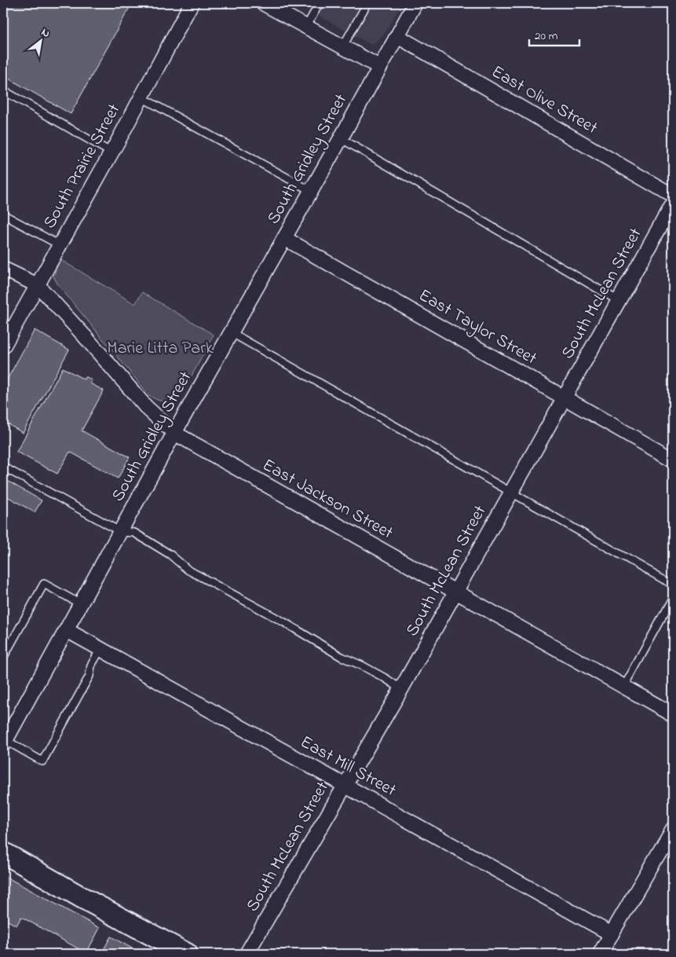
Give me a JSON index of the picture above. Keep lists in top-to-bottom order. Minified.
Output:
{"streets":{"street":["East Olive Street","South Gridley Street","South Prairie Street","South McLean Street","East Taylor Street","East Jackson Street","East Mill Street"]},"crossings":[["East Olive Street","South Gridley Street"],["South Gridley Street","East Taylor Street"],["South Gridley Street","East Jackson Street"],["South Gridley Street","East Mill Street"],["South Prairie Street","East Jackson Street"],["South McLean Street","East Taylor Street"],["South McLean Street","East Jackson Street"],["South McLean Street","East Mill Street"]],"parks":["Marie Litta Park"],"scale_bar":"20 m","north":"top right"}
